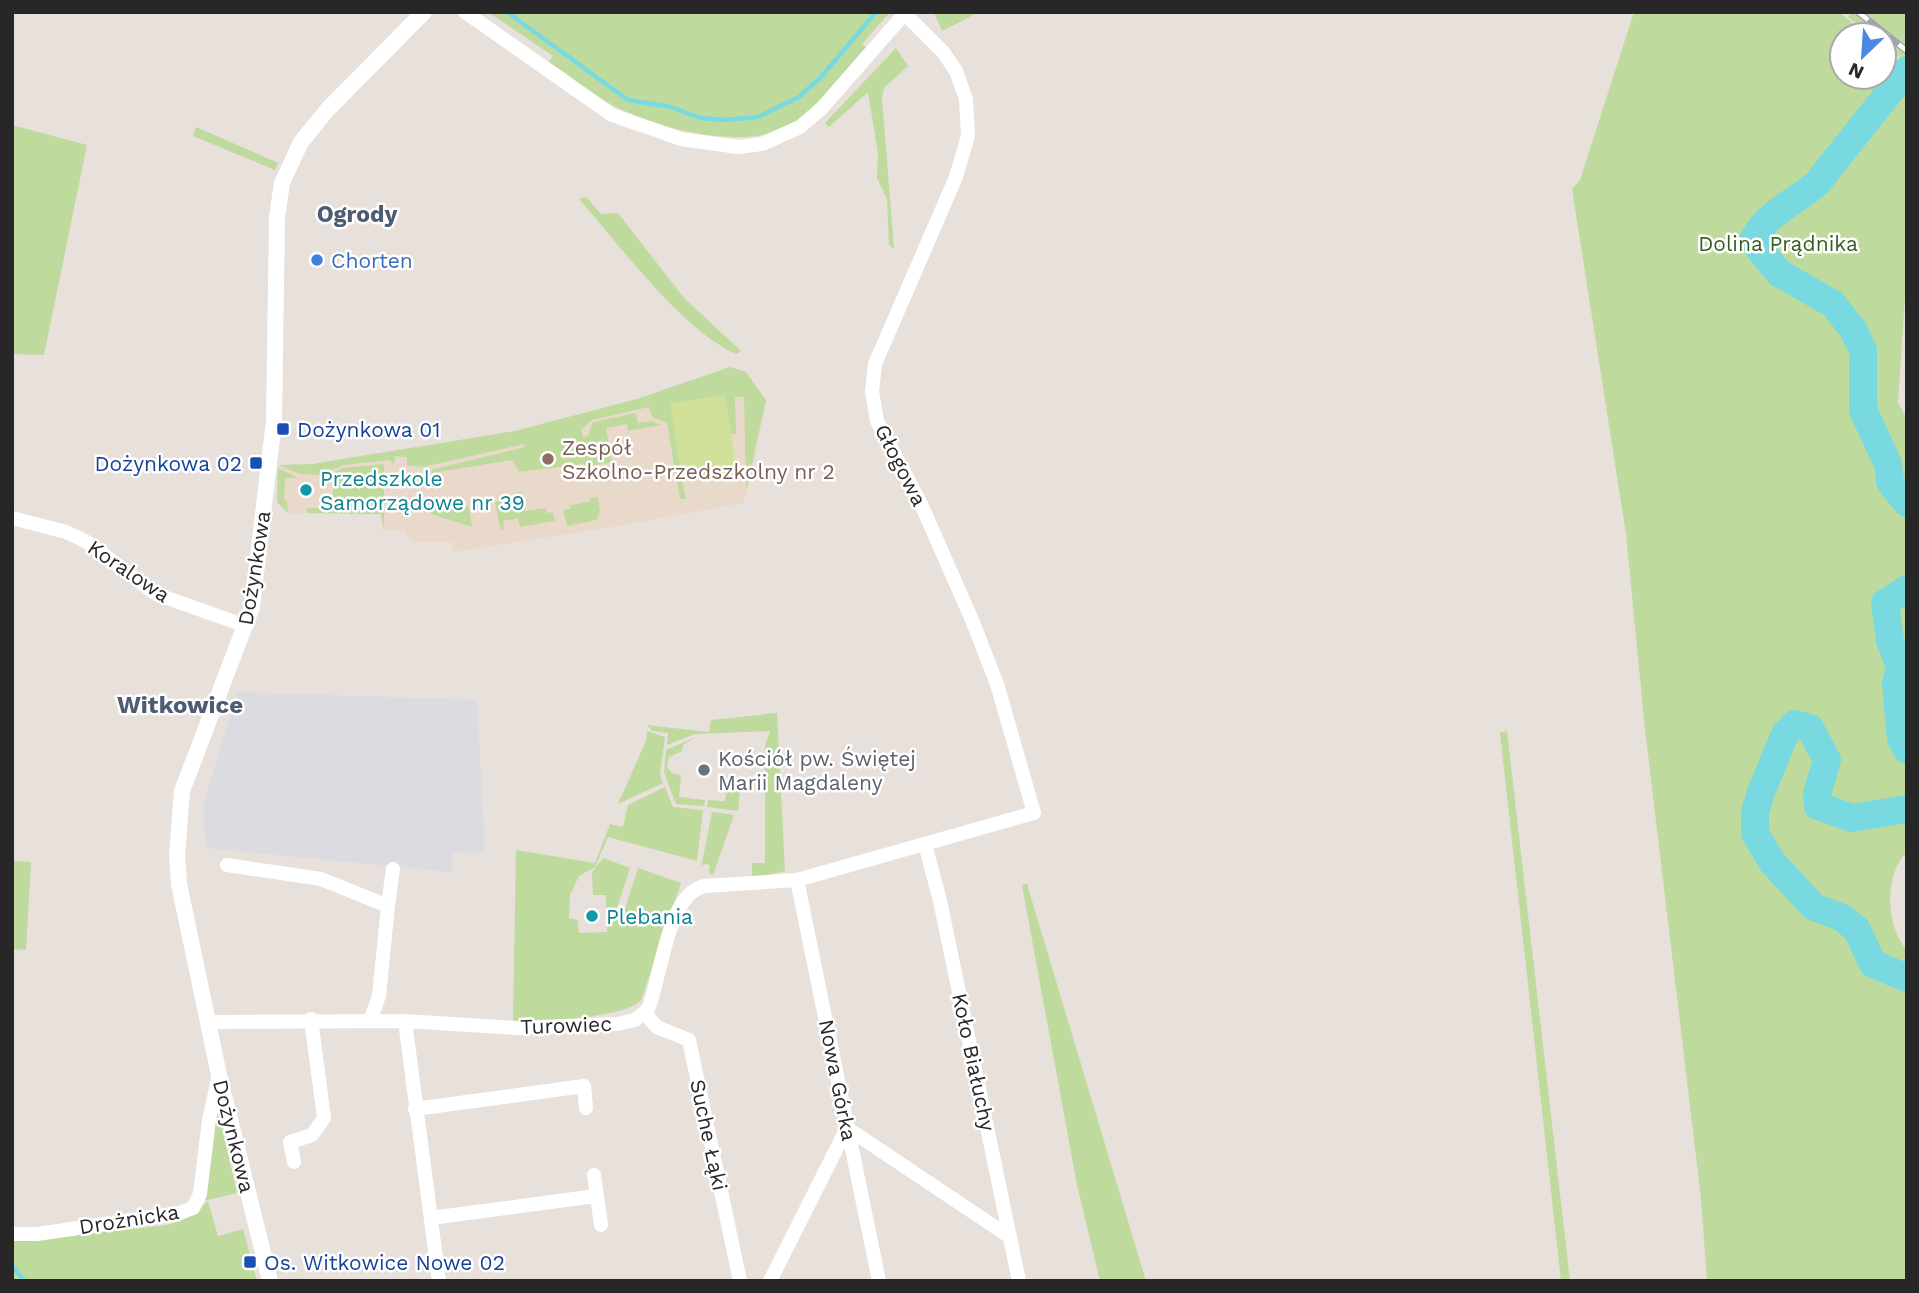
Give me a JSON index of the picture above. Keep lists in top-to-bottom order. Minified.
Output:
{"streets":{"street":["Głogowa","Dożynkowa","Koralowa","Turowiec","Koło Białuchy","Nowa Górka","Suche Łąki","Drożnicka"]},"crossings":[["Głogowa","Koło Białuchy"],["Dożynkowa","Koralowa"],["Dożynkowa","Turowiec"],["Dożynkowa","Drożnicka"],["Turowiec","Suche Łąki"]],"districts":["Ogrody","Witkowice"],"parks":["Dolina Prądnika"],"places":{"other":["Chorten","Zespół Szkolno-Przedszkolny nr 2","Przedszkole Samorządowe nr 39","Kościół pw. Świętej Marii Magdaleny","Plebania"],"transit":["Dożynkowa 01","Dożynkowa 02","Os. Witkowice Nowe 02"]},"north":"bottom left"}
